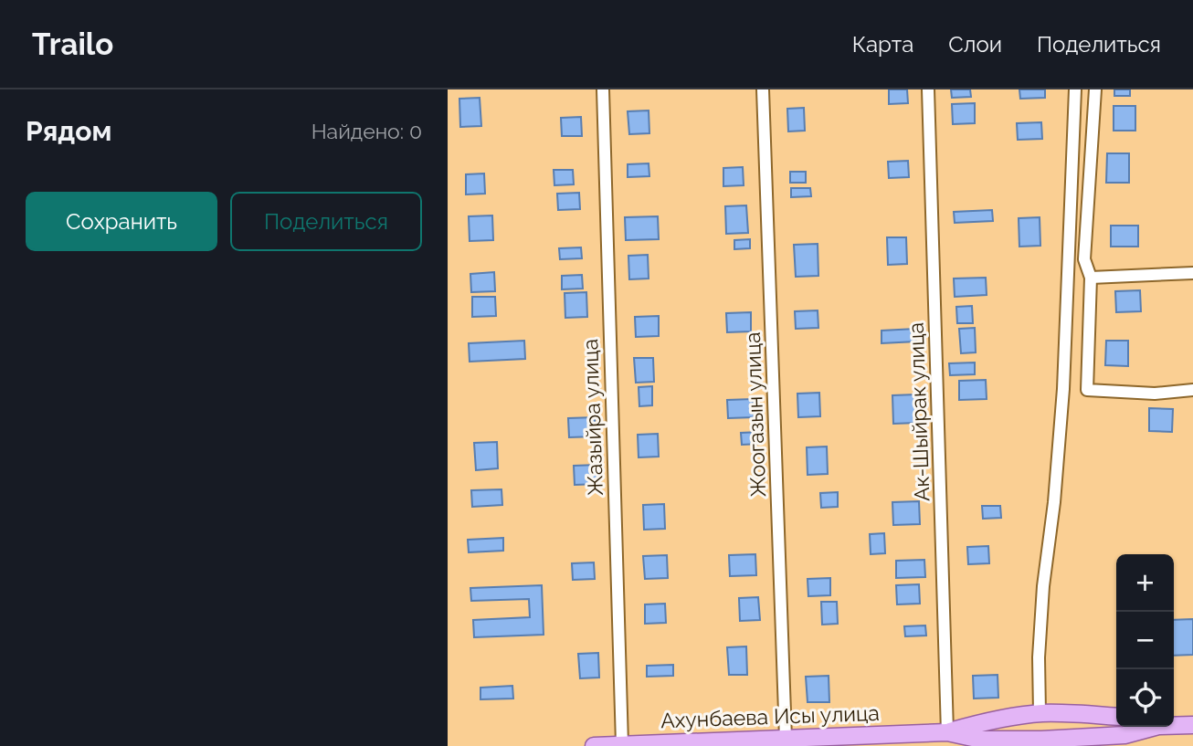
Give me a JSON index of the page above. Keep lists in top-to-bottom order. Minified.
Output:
{"streets":{"main road":["Ахунбаева Исы улица"],"street":["Ак-Шыйрак улица","Жоогазын улица","Жазыйра улица"]},"crossings":[["Ак-Шыйрак улица","Ахунбаева Исы улица"],["Жоогазын улица","Ахунбаева Исы улица"],["Жазыйра улица","Ахунбаева Исы улица"]],"page":{"header":"Trailo","nav":["Карта","Слои","Поделиться"],"heading":["Рядом","Найдено: 0"],"buttons":["Сохранить","Поделиться"],"map_buttons":["+","−"]}}
